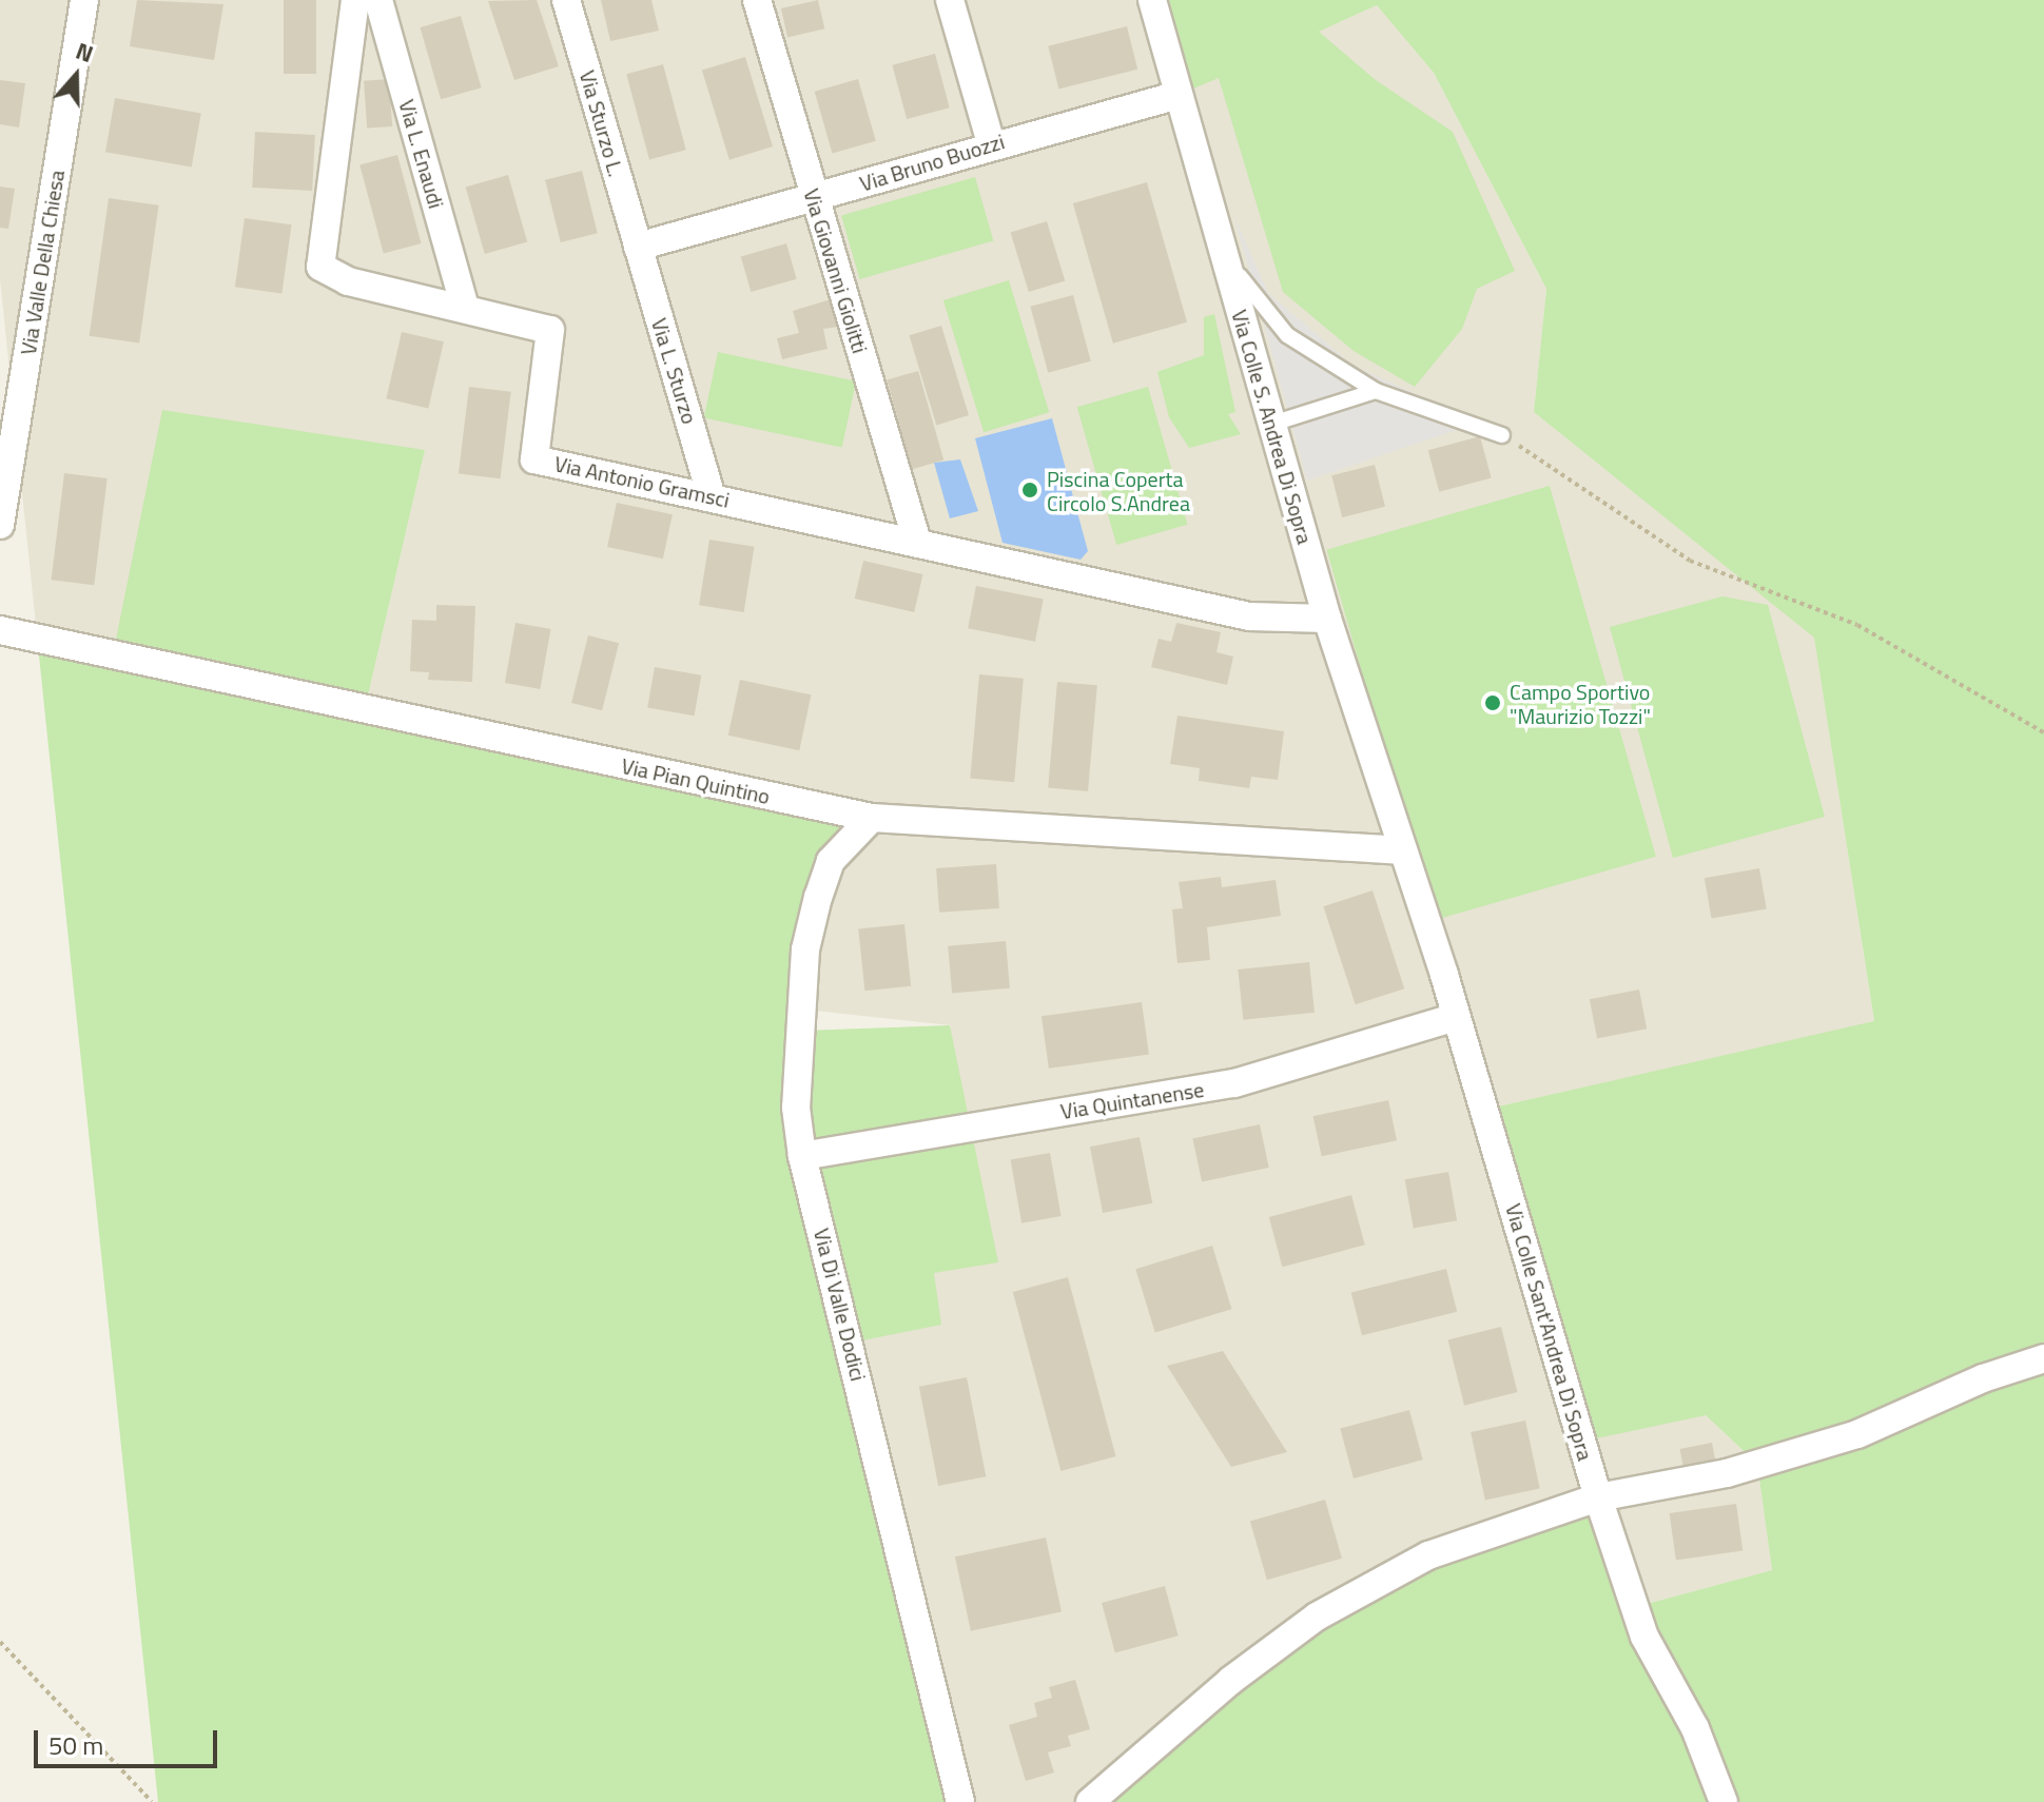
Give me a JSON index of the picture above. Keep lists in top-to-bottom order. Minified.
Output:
{"streets":{"street":["Via Sturzo L.","Via L. Enaudi","Via Bruno Buozzi","Via Valle Della Chiesa","Via Giovanni Giolitti","Via L. Sturzo","Via Colle S. Andrea Di Sopra","Via Antonio Gramsci","Via Pian Quintino","Via Quintanense","Via Di Valle Dodici","Via Colle Sant'Andrea Di Sopra"]},"crossings":[["Via Sturzo L.","Via Bruno Buozzi"],["Via Sturzo L.","Via L. Sturzo"],["Via L. Enaudi","Via Antonio Gramsci"],["Via Bruno Buozzi","Via Giovanni Giolitti"],["Via Bruno Buozzi","Via L. Sturzo"],["Via Bruno Buozzi","Via Colle S. Andrea Di Sopra"],["Via Giovanni Giolitti","Via Antonio Gramsci"],["Via L. Sturzo","Via Antonio Gramsci"],["Via Colle S. Andrea Di Sopra","Via Antonio Gramsci"],["Via Colle S. Andrea Di Sopra","Via Pian Quintino"],["Via Colle S. Andrea Di Sopra","Via Colle Sant'Andrea Di Sopra"],["Via Pian Quintino","Via Di Valle Dodici"],["Via Pian Quintino","Via Colle Sant'Andrea Di Sopra"],["Via Quintanense","Via Di Valle Dodici"],["Via Quintanense","Via Colle Sant'Andrea Di Sopra"]],"places":["Piscina Coperta Circolo S.Andrea","Campo Sportivo \"Maurizio Tozzi\""],"scale_bar":"50 m","north":"top"}
